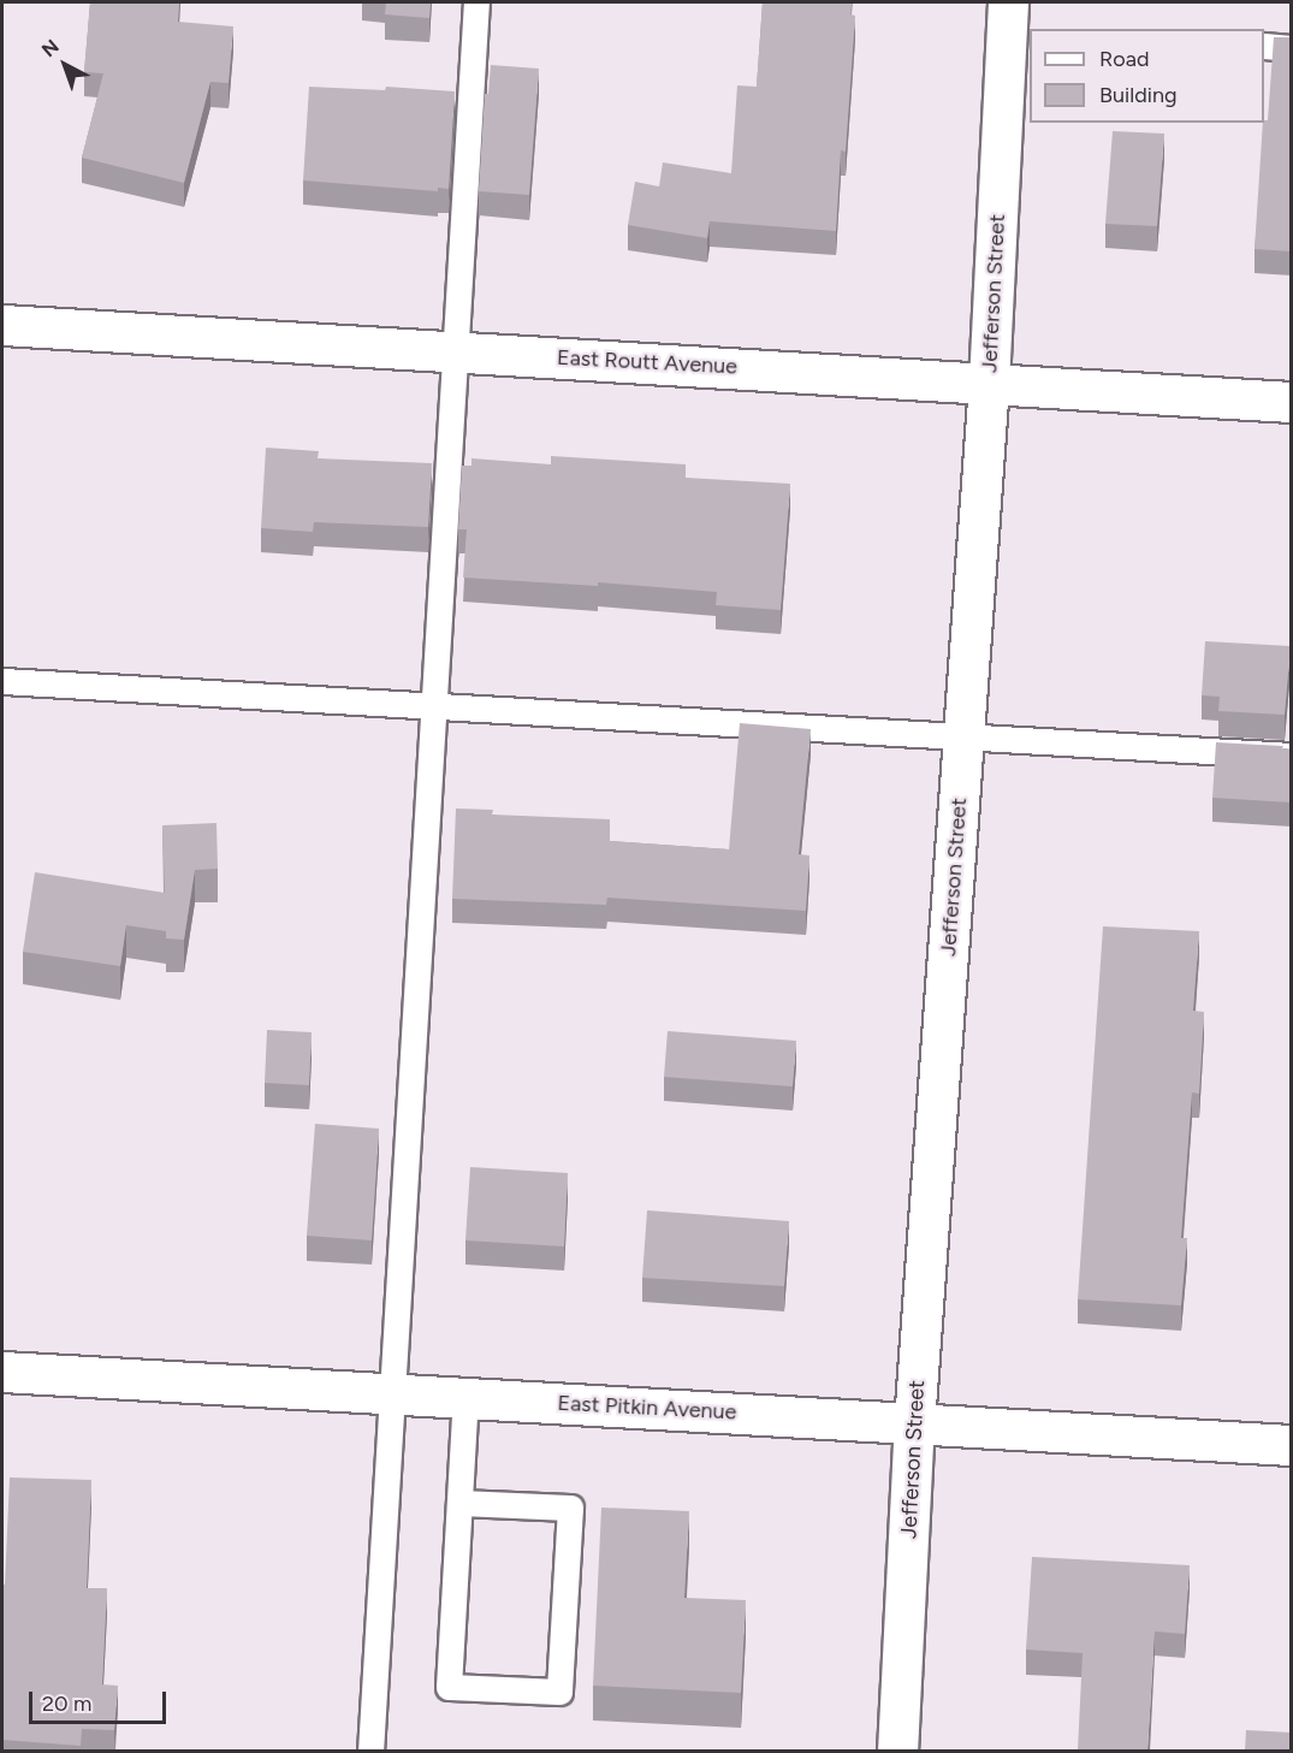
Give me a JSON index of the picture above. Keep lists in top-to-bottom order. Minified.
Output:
{"streets":{"street":["Jefferson Street","East Routt Avenue","East Pitkin Avenue"]},"crossings":[["Jefferson Street","East Routt Avenue"],["Jefferson Street","East Pitkin Avenue"]],"legend":["Road","Building"],"scale_bar":"20 m","north":"top left"}
